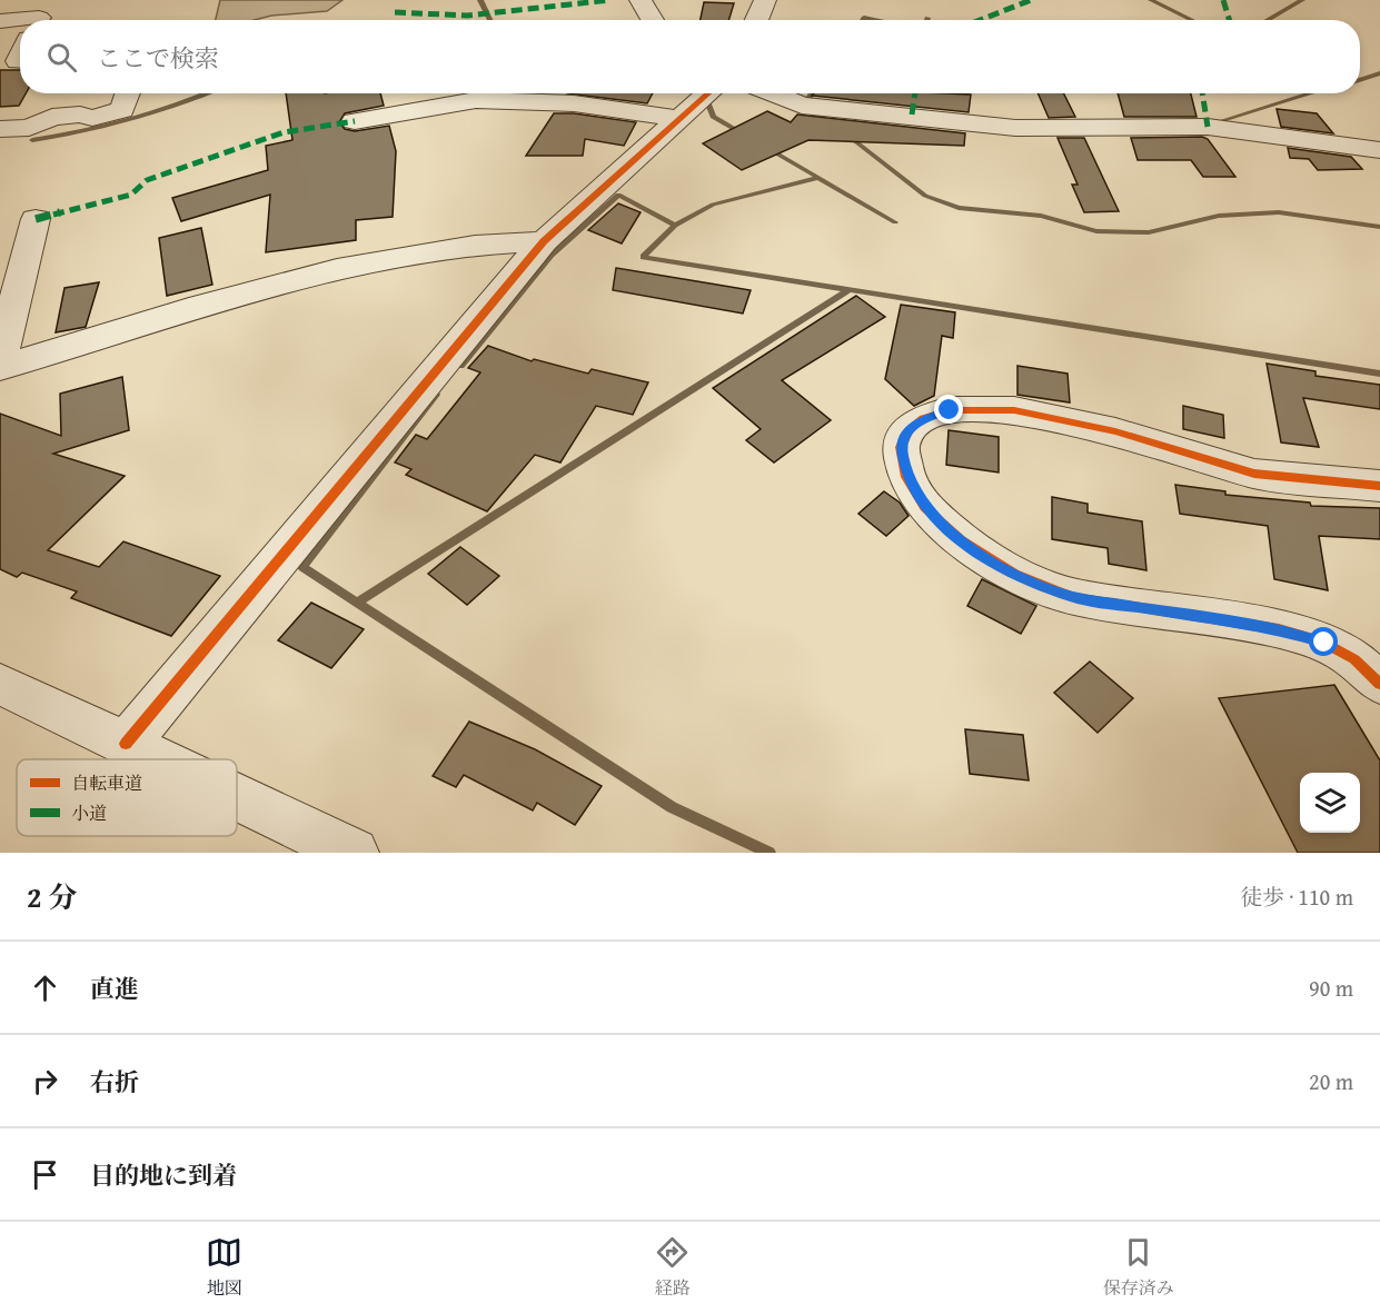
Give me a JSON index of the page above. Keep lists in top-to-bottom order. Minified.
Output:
{"legend":["自転車道","小道"],"page":{"search":"ここで検索","heading":["2 分","徒歩 · 110 m"],"list":[["直進","90 m"],["右折","20 m"],"目的地に到着"],"nav":["地図","経路","保存済み"]}}
